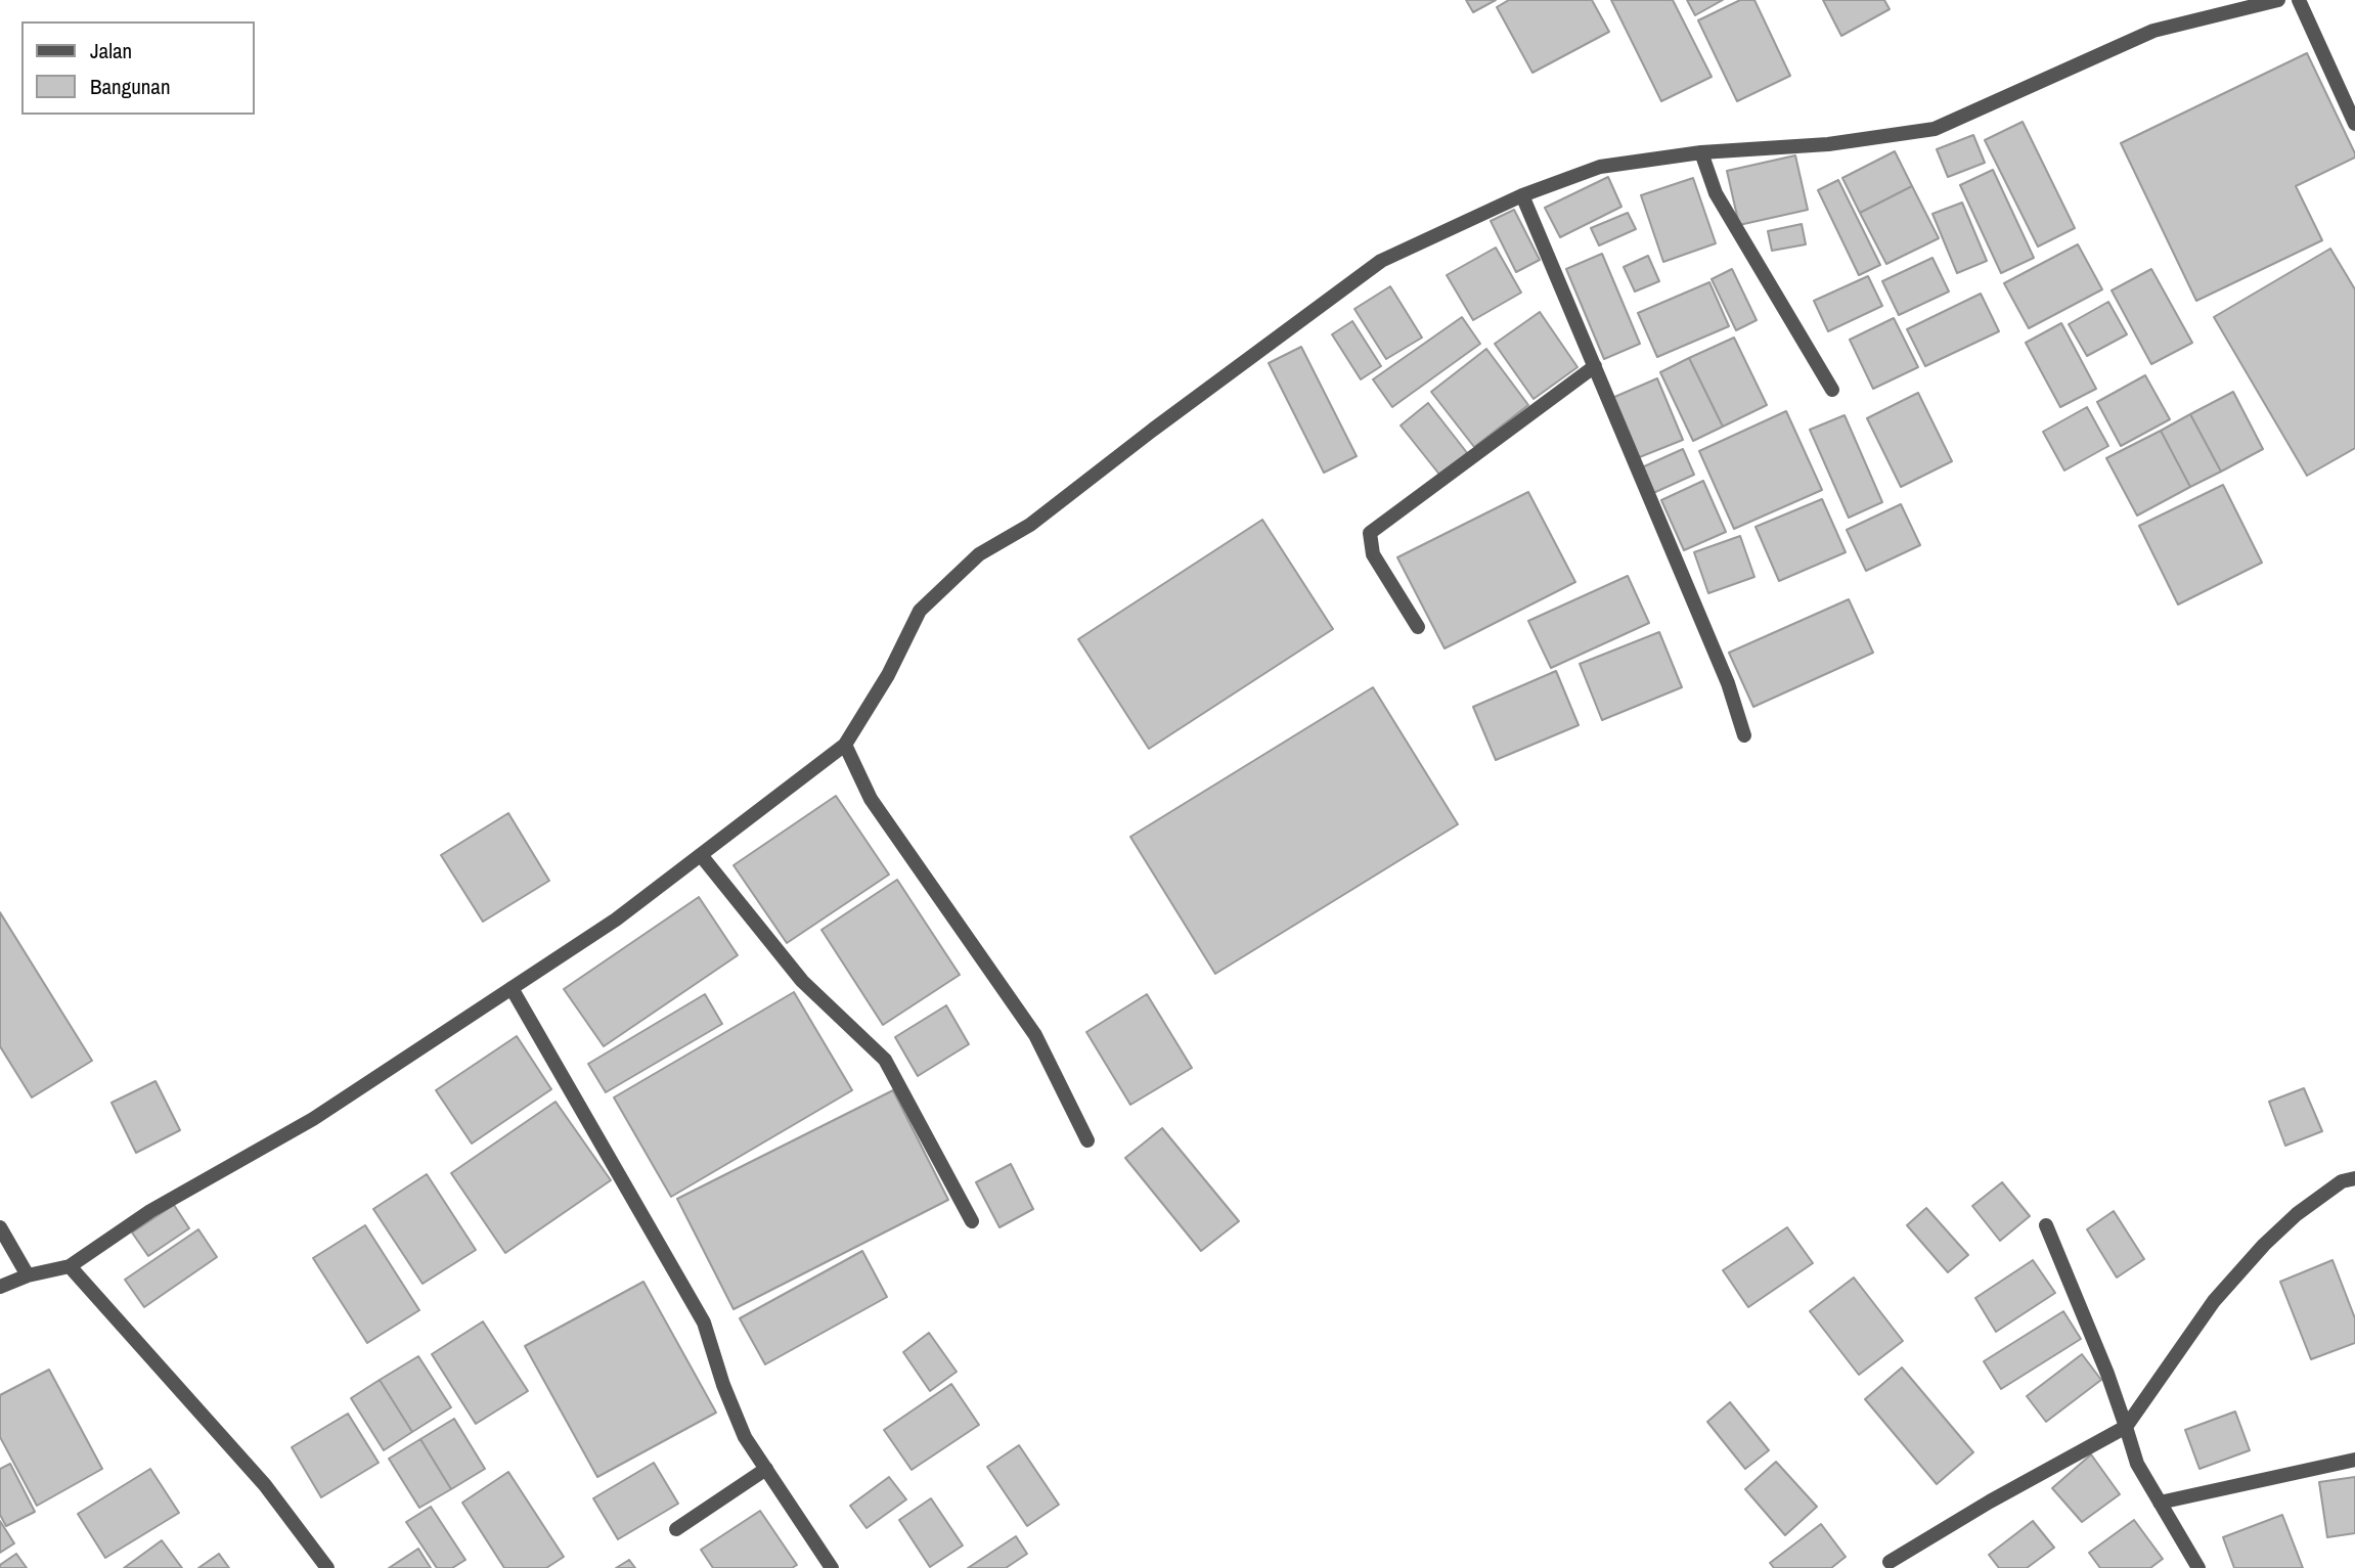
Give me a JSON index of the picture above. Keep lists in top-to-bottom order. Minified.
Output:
{"legend":["Jalan","Bangunan"]}
